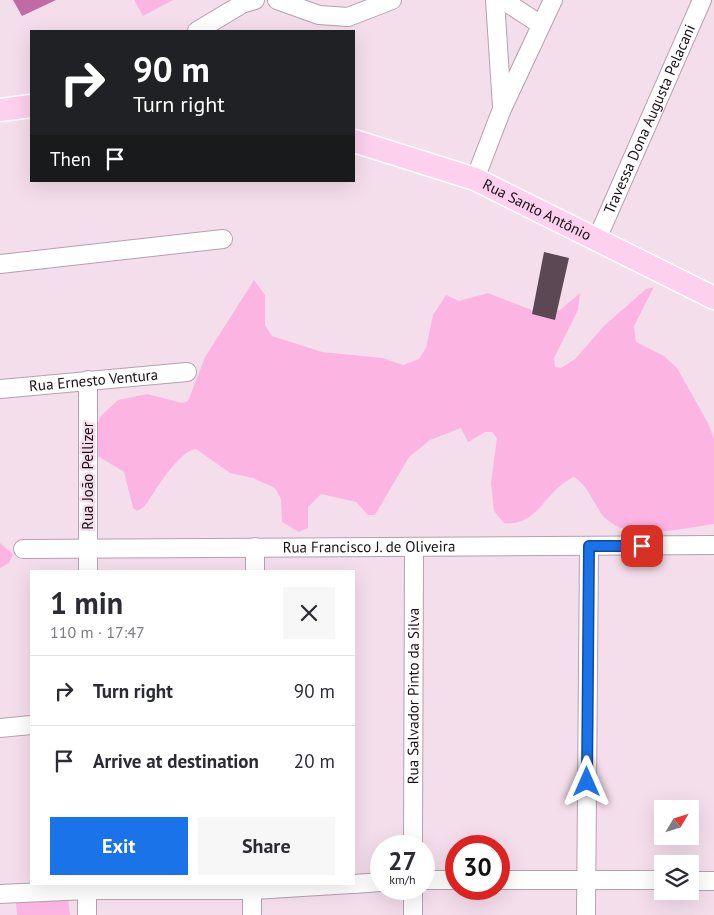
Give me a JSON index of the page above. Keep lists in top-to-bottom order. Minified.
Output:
{"streets":{"main road":["Rua Santo Antônio"],"street":["Travessa Dona Augusta Pelacani","Rua Ernesto Ventura","Rua João Pellizer","Rua Francisco J. de Oliveira","Rua Salvador Pinto da Silva"]},"crossings":[["Travessa Dona Augusta Pelacani","Rua Santo Antônio"],["Rua Ernesto Ventura","Rua João Pellizer"],["Rua João Pellizer","Rua Francisco J. de Oliveira"],["Rua Francisco J. de Oliveira","Rua Salvador Pinto da Silva"]],"north":"top right","page":{"turn":["90 m","Turn right"],"then":"Then","heading":["1 min","110 m · 17:47"],"list":[{"name":"Turn right","value":"90 m"},{"name":"Arrive at destination","value":"20 m"}],"buttons":["Exit","Share"],"speed":"27 km/h","limit":"30"}}
